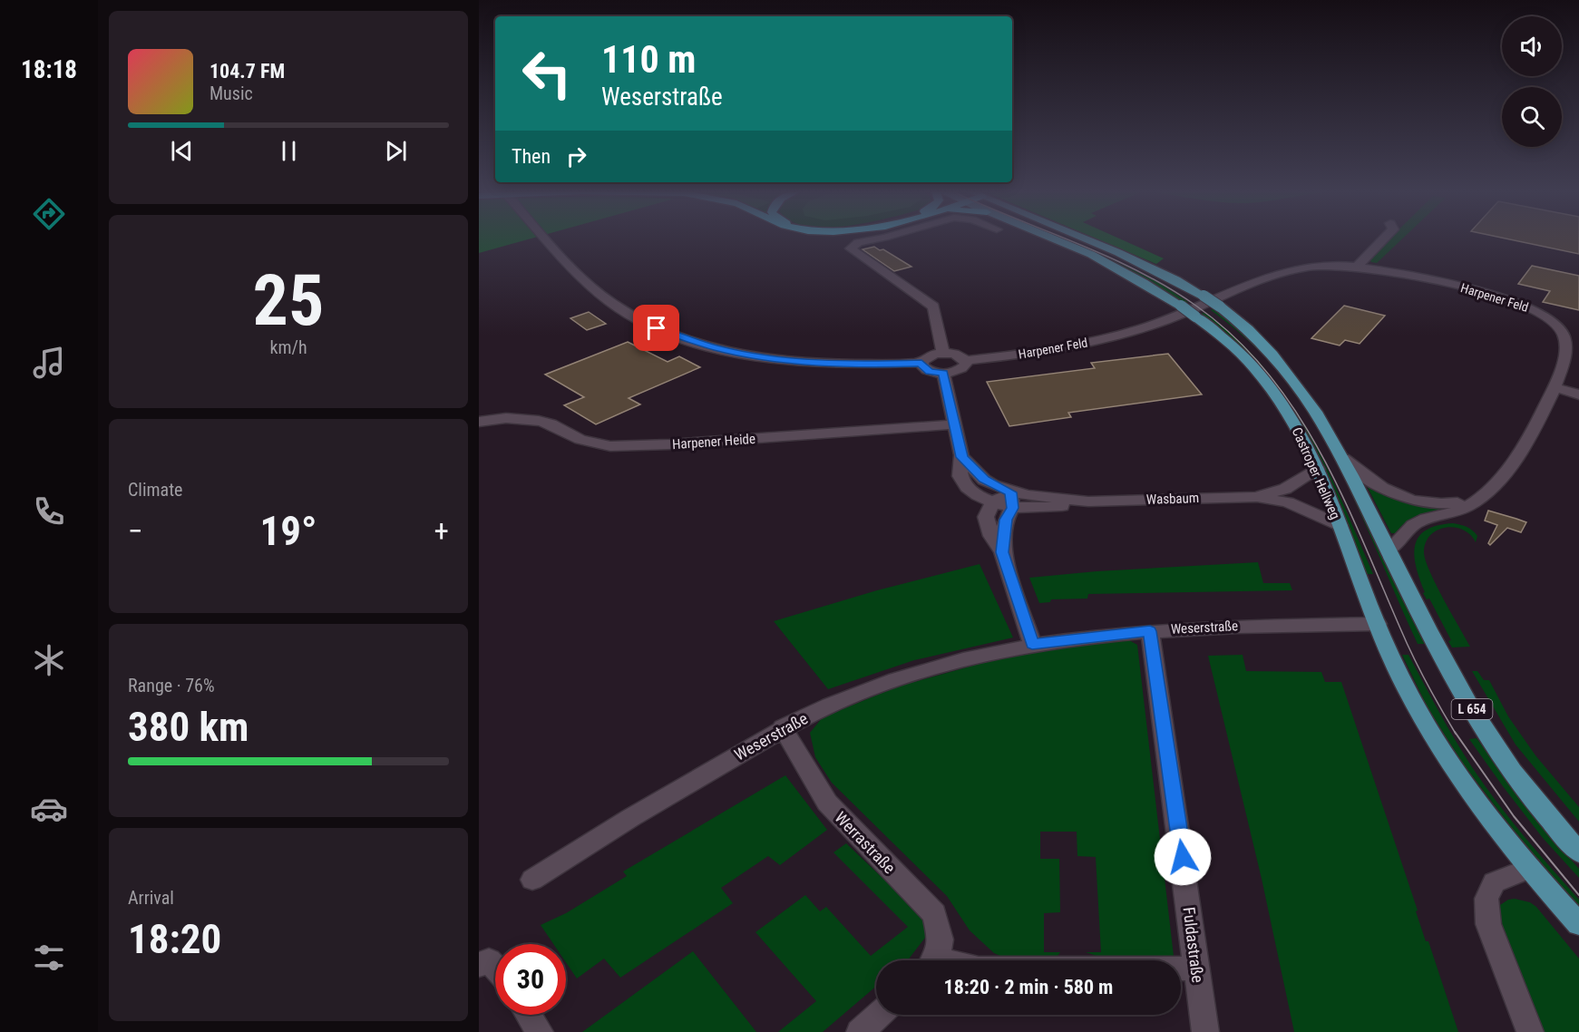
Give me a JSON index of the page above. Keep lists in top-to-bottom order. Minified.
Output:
{"streets":{"main road":["Castroper Hellweg","L 654"],"street":["Harpener Feld","Harpener Heide","Wasbaum","Weserstraße","Werrastraße","Fuldastraße"]},"crossings":[["Harpener Feld","Castroper Hellweg"],["Harpener Feld","Wasbaum"],["Harpener Heide","Wasbaum"],["Castroper Hellweg","Wasbaum"],["Castroper Hellweg","Weserstraße"],["Weserstraße","Werrastraße"],["Weserstraße","Fuldastraße"],["Werrastraße","Fuldastraße"]],"page":{"tabs":"18:18","turn":["110 m","Weserstraße"],"song":["104.7 FM","Music"],"then":"Then","tile":[["25","km/h"],"Climate",["Range · 76%","380 km"],["Arrival","18:20"]],"heat":["−","19°","+"],"limit":"30","trip":"18:20 · 2 min · 580 m"}}
